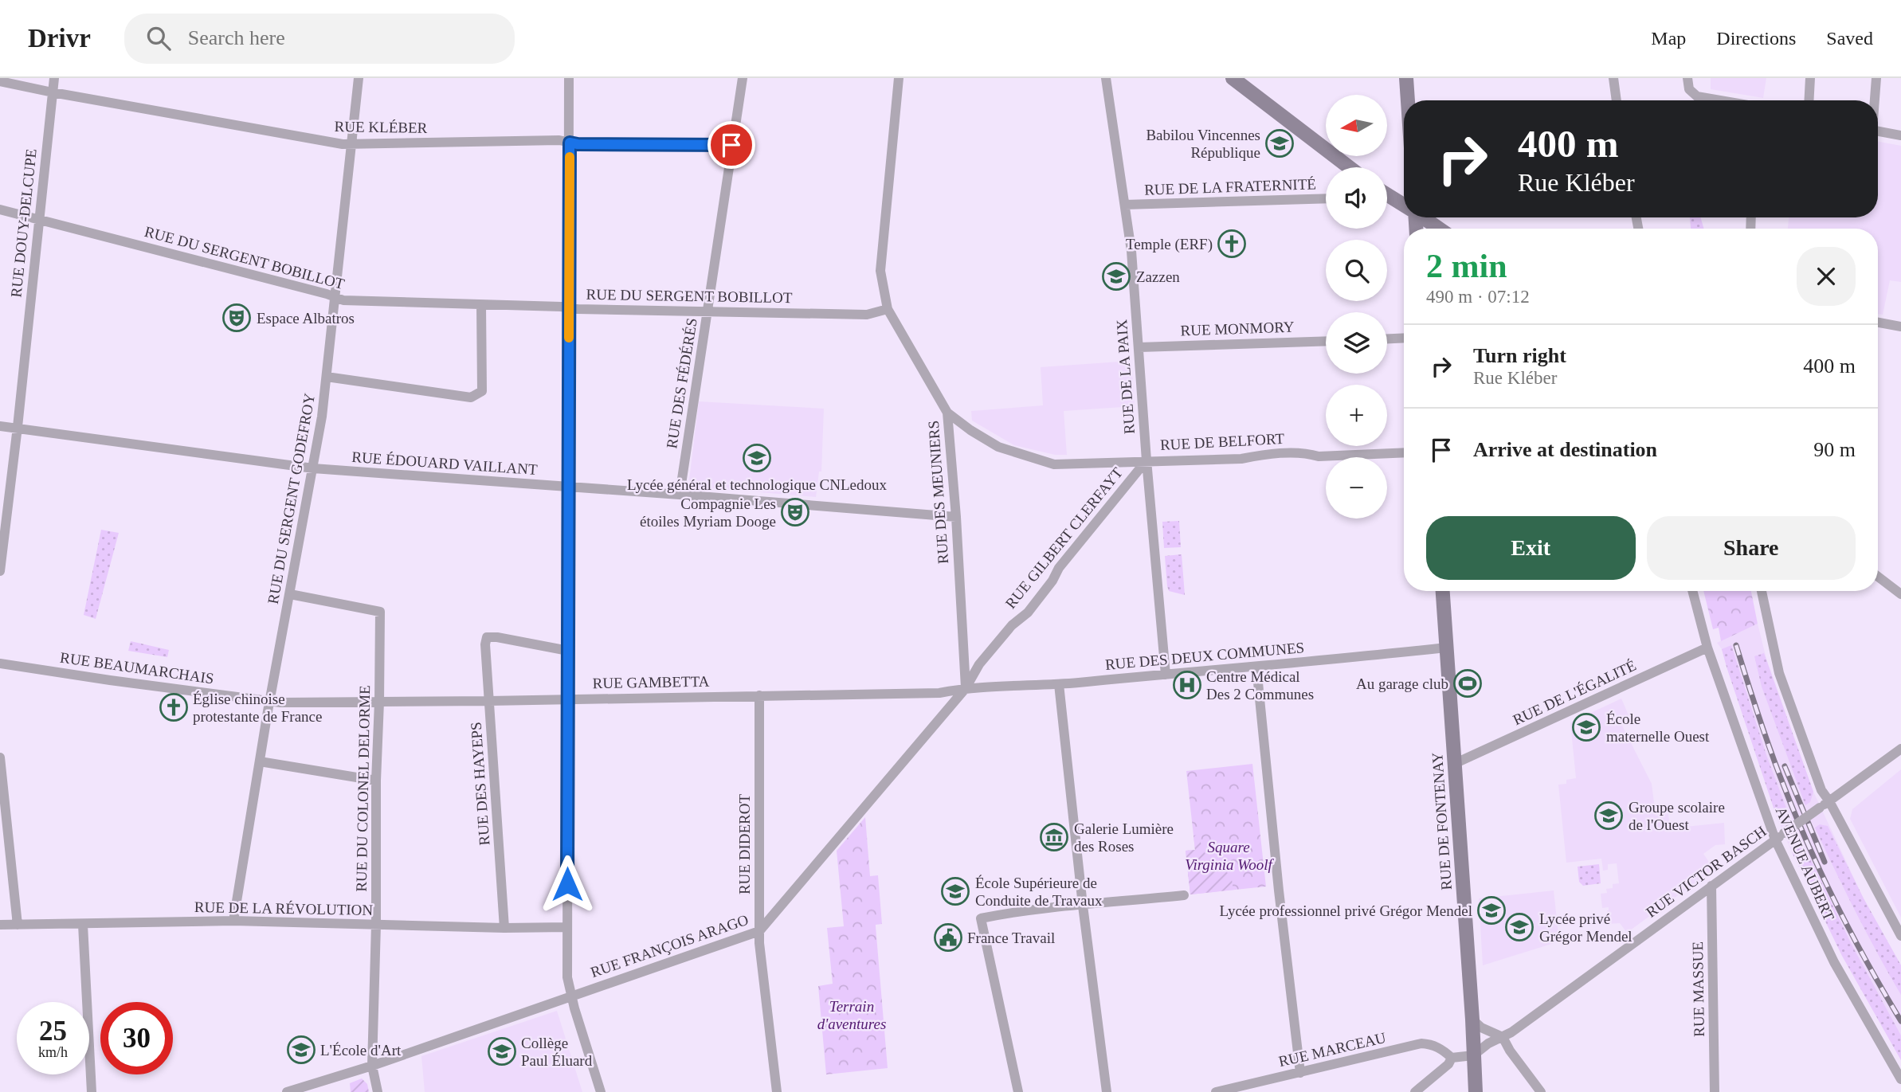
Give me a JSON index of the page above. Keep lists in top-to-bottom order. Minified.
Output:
{"streets":{"main road":["RUE DE FONTENAY"],"street":["RUE KLÉBER","RUE DE LA FRATERNITÉ","RUE DOUY-DELCUPE","RUE DU SERGENT BOBILLOT","RUE MONMORY","RUE DE LA PAIX","RUE DES FÉDÉRÉS","RUE DE BELFORT","RUE ÉDOUARD VAILLANT","RUE DES MEUNIERS","RUE DU SERGENT GODEFROY","RUE GILBERT CLERFAYT","RUE DES DEUX COMMUNES","RUE BEAUMARCHAIS","RUE GAMBETTA","RUE DE L'ÉGALITÉ","RUE DES HAYEPS","RUE DU COLONEL DELORME","RUE DIDEROT","AVENUE AUBERT","RUE VICTOR BASCH","RUE DE LA RÉVOLUTION","RUE FRANÇOIS ARAGO","RUE MASSUE","RUE MARCEAU"]},"crossings":[["RUE KLÉBER","RUE DOUY-DELCUPE"],["RUE KLÉBER","RUE DES FÉDÉRÉS"],["RUE KLÉBER","RUE DU SERGENT GODEFROY"],["RUE DE LA FRATERNITÉ","RUE DE LA PAIX"],["RUE DOUY-DELCUPE","RUE DU SERGENT BOBILLOT"],["RUE DOUY-DELCUPE","RUE ÉDOUARD VAILLANT"],["RUE DU SERGENT BOBILLOT","RUE DES FÉDÉRÉS"],["RUE DU SERGENT BOBILLOT","RUE DES MEUNIERS"],["RUE DU SERGENT BOBILLOT","RUE DU SERGENT GODEFROY"],["RUE MONMORY","RUE DE LA PAIX"],["RUE DE LA PAIX","RUE DE BELFORT"],["RUE DE LA PAIX","RUE GILBERT CLERFAYT"],["RUE DE LA PAIX","RUE DES DEUX COMMUNES"],["RUE DES FÉDÉRÉS","RUE ÉDOUARD VAILLANT"],["RUE DE BELFORT","RUE DES MEUNIERS"],["RUE DE BELFORT","RUE GILBERT CLERFAYT"],["RUE ÉDOUARD VAILLANT","RUE DES MEUNIERS"],["RUE ÉDOUARD VAILLANT","RUE DU SERGENT GODEFROY"],["RUE DES MEUNIERS","RUE GILBERT CLERFAYT"],["RUE DES MEUNIERS","RUE DES DEUX COMMUNES"],["RUE DES MEUNIERS","RUE GAMBETTA"],["RUE DES MEUNIERS","RUE FRANÇOIS ARAGO"],["RUE DU SERGENT GODEFROY","RUE BEAUMARCHAIS"],["RUE DU SERGENT GODEFROY","RUE GAMBETTA"],["RUE DU SERGENT GODEFROY","RUE DU COLONEL DELORME"],["RUE DU SERGENT GODEFROY","RUE DE LA RÉVOLUTION"],["RUE GILBERT CLERFAYT","RUE DES DEUX COMMUNES"],["RUE GILBERT CLERFAYT","RUE GAMBETTA"],["RUE GILBERT CLERFAYT","RUE FRANÇOIS ARAGO"],["RUE DES DEUX COMMUNES","RUE GAMBETTA"],["RUE DES DEUX COMMUNES","RUE DE FONTENAY"],["RUE DES DEUX COMMUNES","RUE FRANÇOIS ARAGO"],["RUE BEAUMARCHAIS","RUE GAMBETTA"],["RUE GAMBETTA","RUE DES HAYEPS"],["RUE GAMBETTA","RUE DU COLONEL DELORME"],["RUE GAMBETTA","RUE DIDEROT"],["RUE GAMBETTA","RUE FRANÇOIS ARAGO"],["RUE DE L'ÉGALITÉ","RUE DE FONTENAY"],["RUE DE L'ÉGALITÉ","AVENUE AUBERT"],["RUE DES HAYEPS","RUE DE LA RÉVOLUTION"],["RUE DU COLONEL DELORME","RUE DE LA RÉVOLUTION"],["RUE DU COLONEL DELORME","RUE FRANÇOIS ARAGO"],["RUE DE FONTENAY","RUE VICTOR BASCH"],["RUE DIDEROT","RUE FRANÇOIS ARAGO"],["AVENUE AUBERT","RUE VICTOR BASCH"],["RUE VICTOR BASCH","RUE MASSUE"]],"parks":["Square Virginia Woolf","Terrain d'aventures"],"places":{"school or university":["Babilou Vincennes République","Zazzen","Lycée général et technologique CNLedoux","École maternelle Ouest","Groupe scolaire de l'Ouest","École Supérieure de Conduite de Travaux","Lycée professionnel privé Grégor Mendel","Lycée privé Grégor Mendel","L'École d'Art","Collège Paul Éluard"],"church":["Temple (ERF)","Église chinoise protestante de France"],"theatre":["Espace Albatros","Compagnie Les étoiles Myriam Dooge"],"sports":["Au garage club"],"hospital":["Centre Médical Des 2 Communes"],"museum":["Galerie Lumière des Roses"],"public building":["France Travail"]},"north":"left","page":{"header":"Drivr","search":"Search here","nav":["Map","Directions","Saved"],"map_buttons":["+","−"],"turn":["400 m","Rue Kléber"],"heading":["2 min","490 m · 07:12"],"list":[{"name":"Turn right","note":"Rue Kléber","value":"400 m"},{"name":"Arrive at destination","value":"90 m"}],"buttons":["Exit","Share"],"speed":"25 km/h","limit":"30"}}
